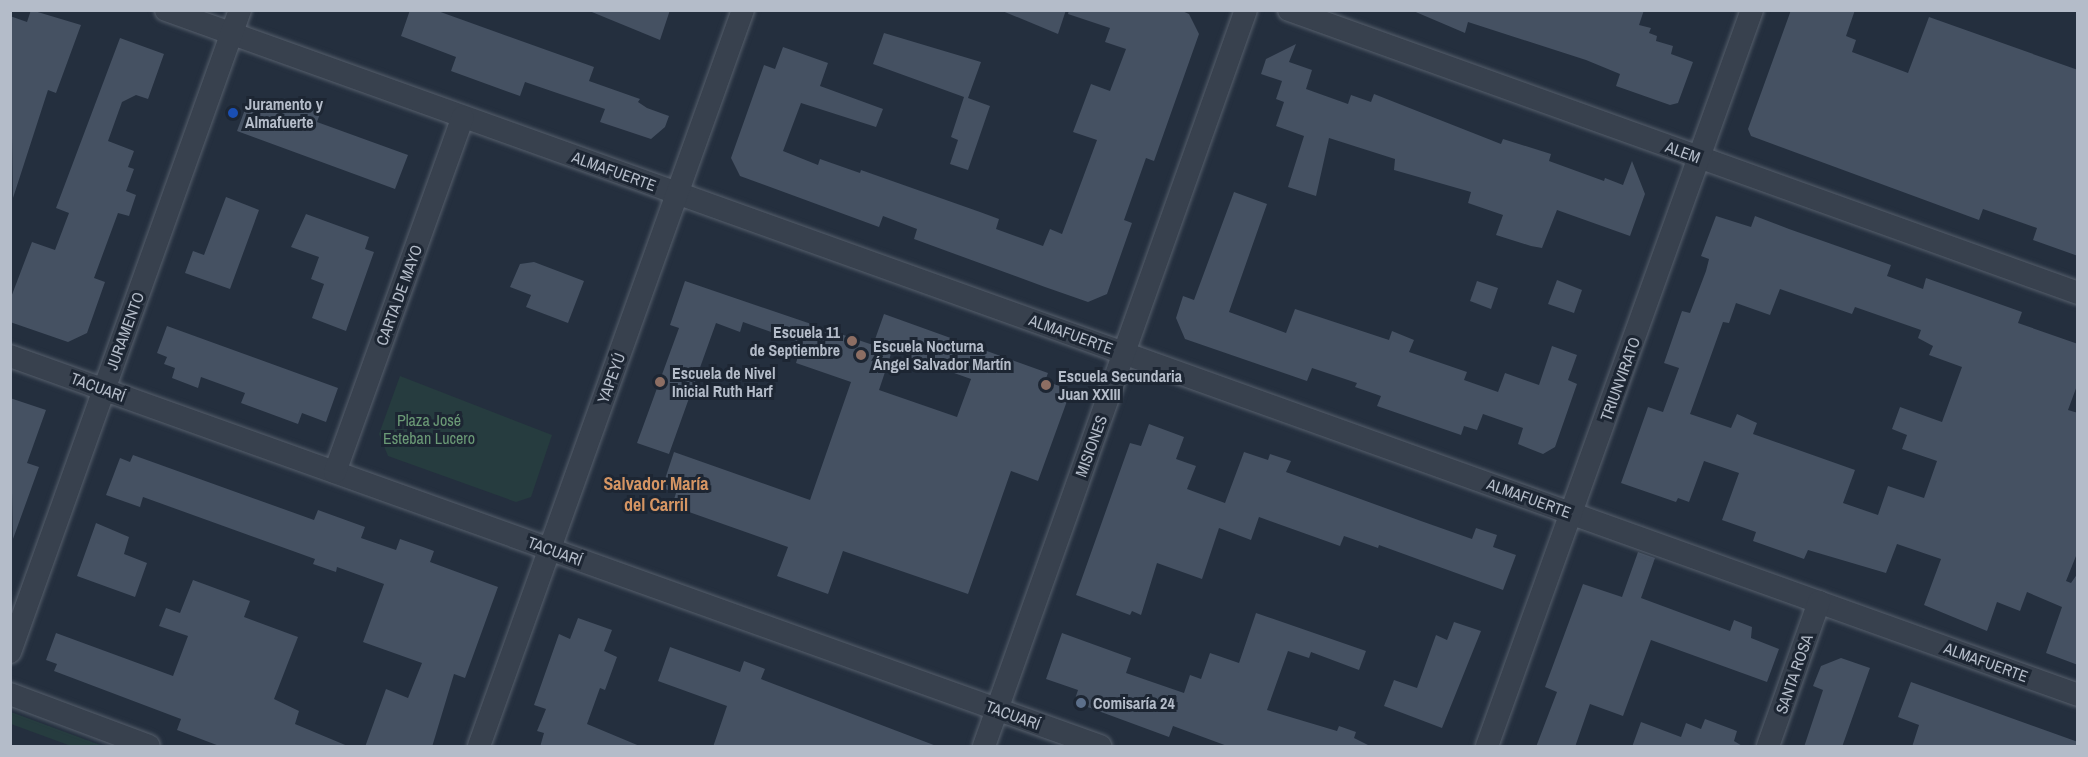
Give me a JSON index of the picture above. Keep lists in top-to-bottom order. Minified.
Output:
{"streets":{"street":["ALEM","ALMAFUERTE","CARTA DE MAYO","JURAMENTO","YAPEYÚ","TRIUNVIRATO","TACUARÍ","MISIONES","SANTA ROSA"]},"crossings":[["ALEM","TRIUNVIRATO"],["ALMAFUERTE","CARTA DE MAYO"],["ALMAFUERTE","JURAMENTO"],["ALMAFUERTE","YAPEYÚ"],["ALMAFUERTE","TRIUNVIRATO"],["ALMAFUERTE","MISIONES"],["ALMAFUERTE","SANTA ROSA"],["CARTA DE MAYO","TACUARÍ"],["JURAMENTO","TACUARÍ"],["YAPEYÚ","TACUARÍ"],["TACUARÍ","MISIONES"]],"districts":["Salvador María del Carril"],"parks":["Plaza José Esteban Lucero"],"places":["Juramento y Almafuerte","Escuela 11 de Septiembre","Escuela Nocturna Ángel Salvador Martín","Escuela de Nivel Inicial Ruth Harf","Escuela Secundaria Juan XXIII","Comisaría 24"]}
